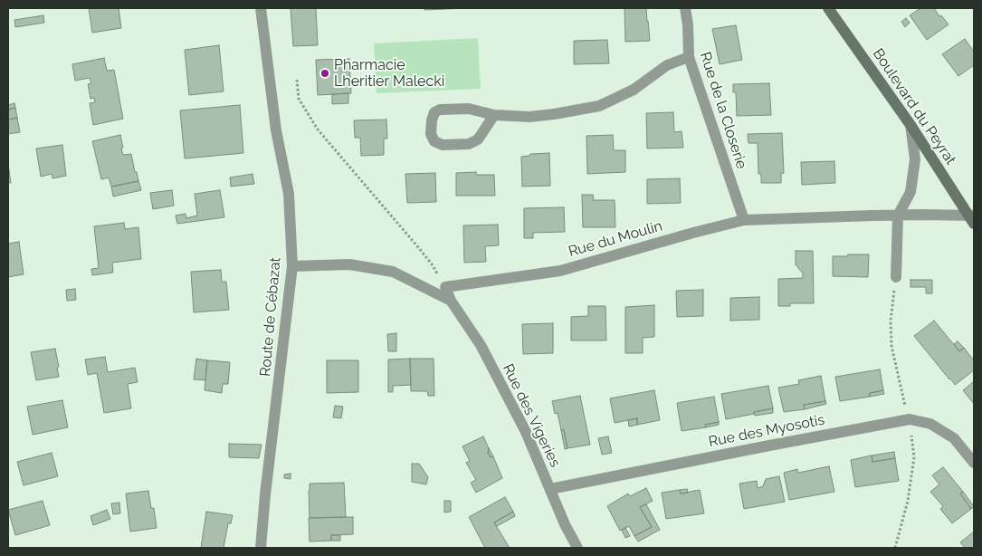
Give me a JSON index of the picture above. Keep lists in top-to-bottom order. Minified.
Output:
{"streets":{"main road":["Boulevard du Peyrat"],"street":["Rue de la Closerie","Rue du Moulin","Route de Cébazat","Rue des Vigeries","Rue des Myosotis"]},"crossings":[["Boulevard du Peyrat","Rue du Moulin"],["Rue de la Closerie","Rue du Moulin"],["Rue des Vigeries","Rue des Myosotis"]],"places":["Pharmacie Lheritier Malecki"]}
